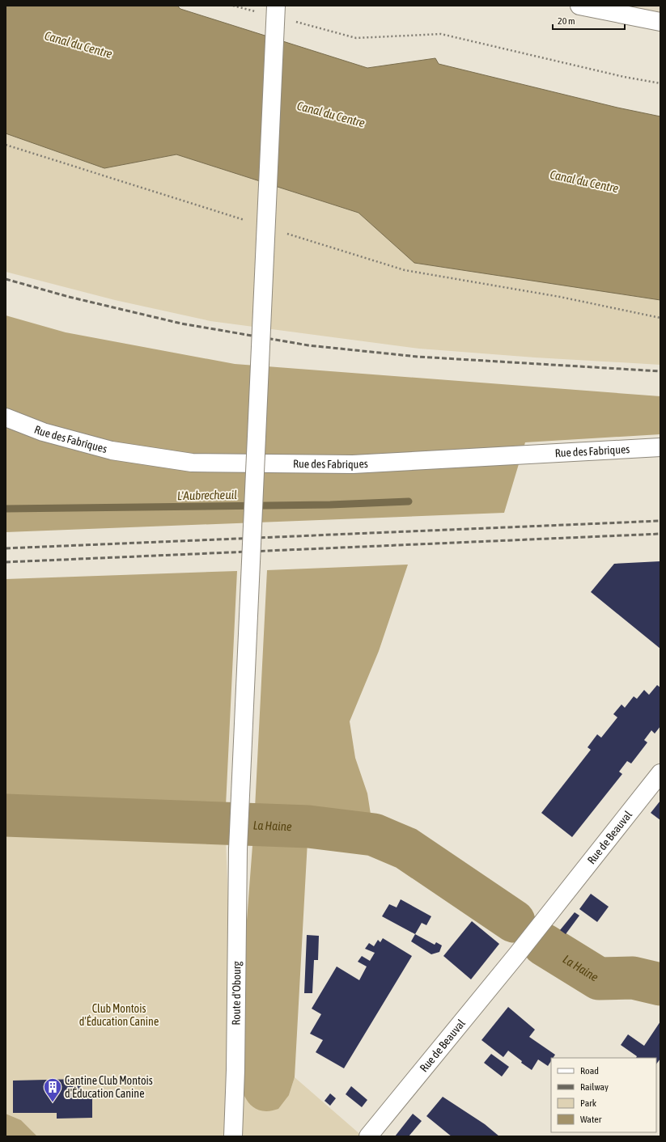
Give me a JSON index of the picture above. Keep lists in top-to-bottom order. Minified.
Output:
{"streets":{"main road":["Rue des Fabriques","Rue de Beauval","Route d'Obourg"]},"water":["Canal du Centre","L'Aubrecheuil","La Haine"],"parks":["Club Montois d'Éducation Canine"],"places":{"building":["Cantine Club Montois d'Éducation Canine"]},"legend":["Road","Railway","Park","Water"],"scale_bar":"20 m"}
